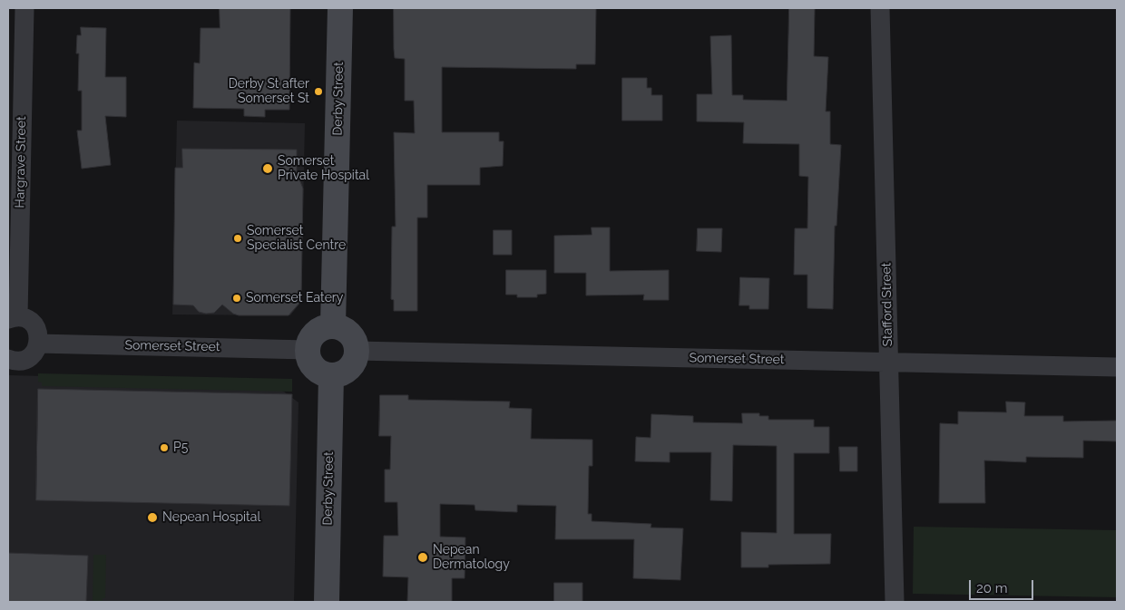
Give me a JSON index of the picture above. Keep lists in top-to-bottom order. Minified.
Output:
{"streets":{"street":["Derby Street","Hargrave Street","Stafford Street","Somerset Street"]},"crossings":[["Derby Street","Somerset Street"],["Stafford Street","Somerset Street"]],"places":["Derby St after Somerset St","Somerset Private Hospital","Somerset Specialist Centre","Somerset Eatery","P5","Nepean Hospital","Nepean Dermatology"],"scale_bar":"20 m"}
